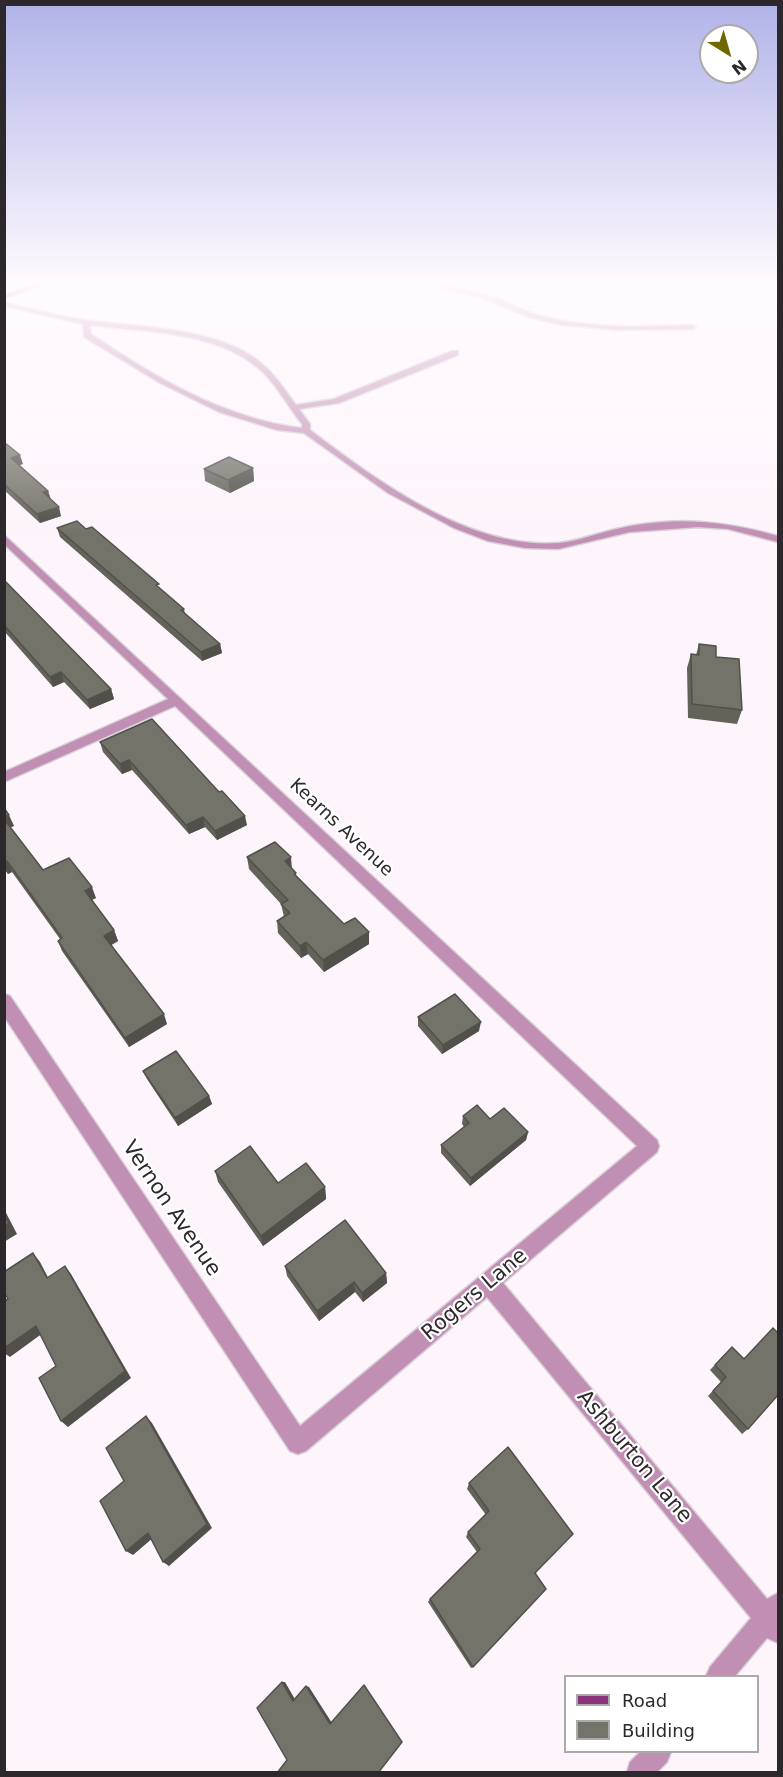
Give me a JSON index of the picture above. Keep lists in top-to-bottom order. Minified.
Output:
{"streets":{"street":["Kearns Avenue","Vernon Avenue","Rogers Lane","Ashburton Lane"]},"crossings":[["Kearns Avenue","Rogers Lane"],["Vernon Avenue","Rogers Lane"],["Rogers Lane","Ashburton Lane"]],"legend":["Road","Building"],"north":"bottom right"}
